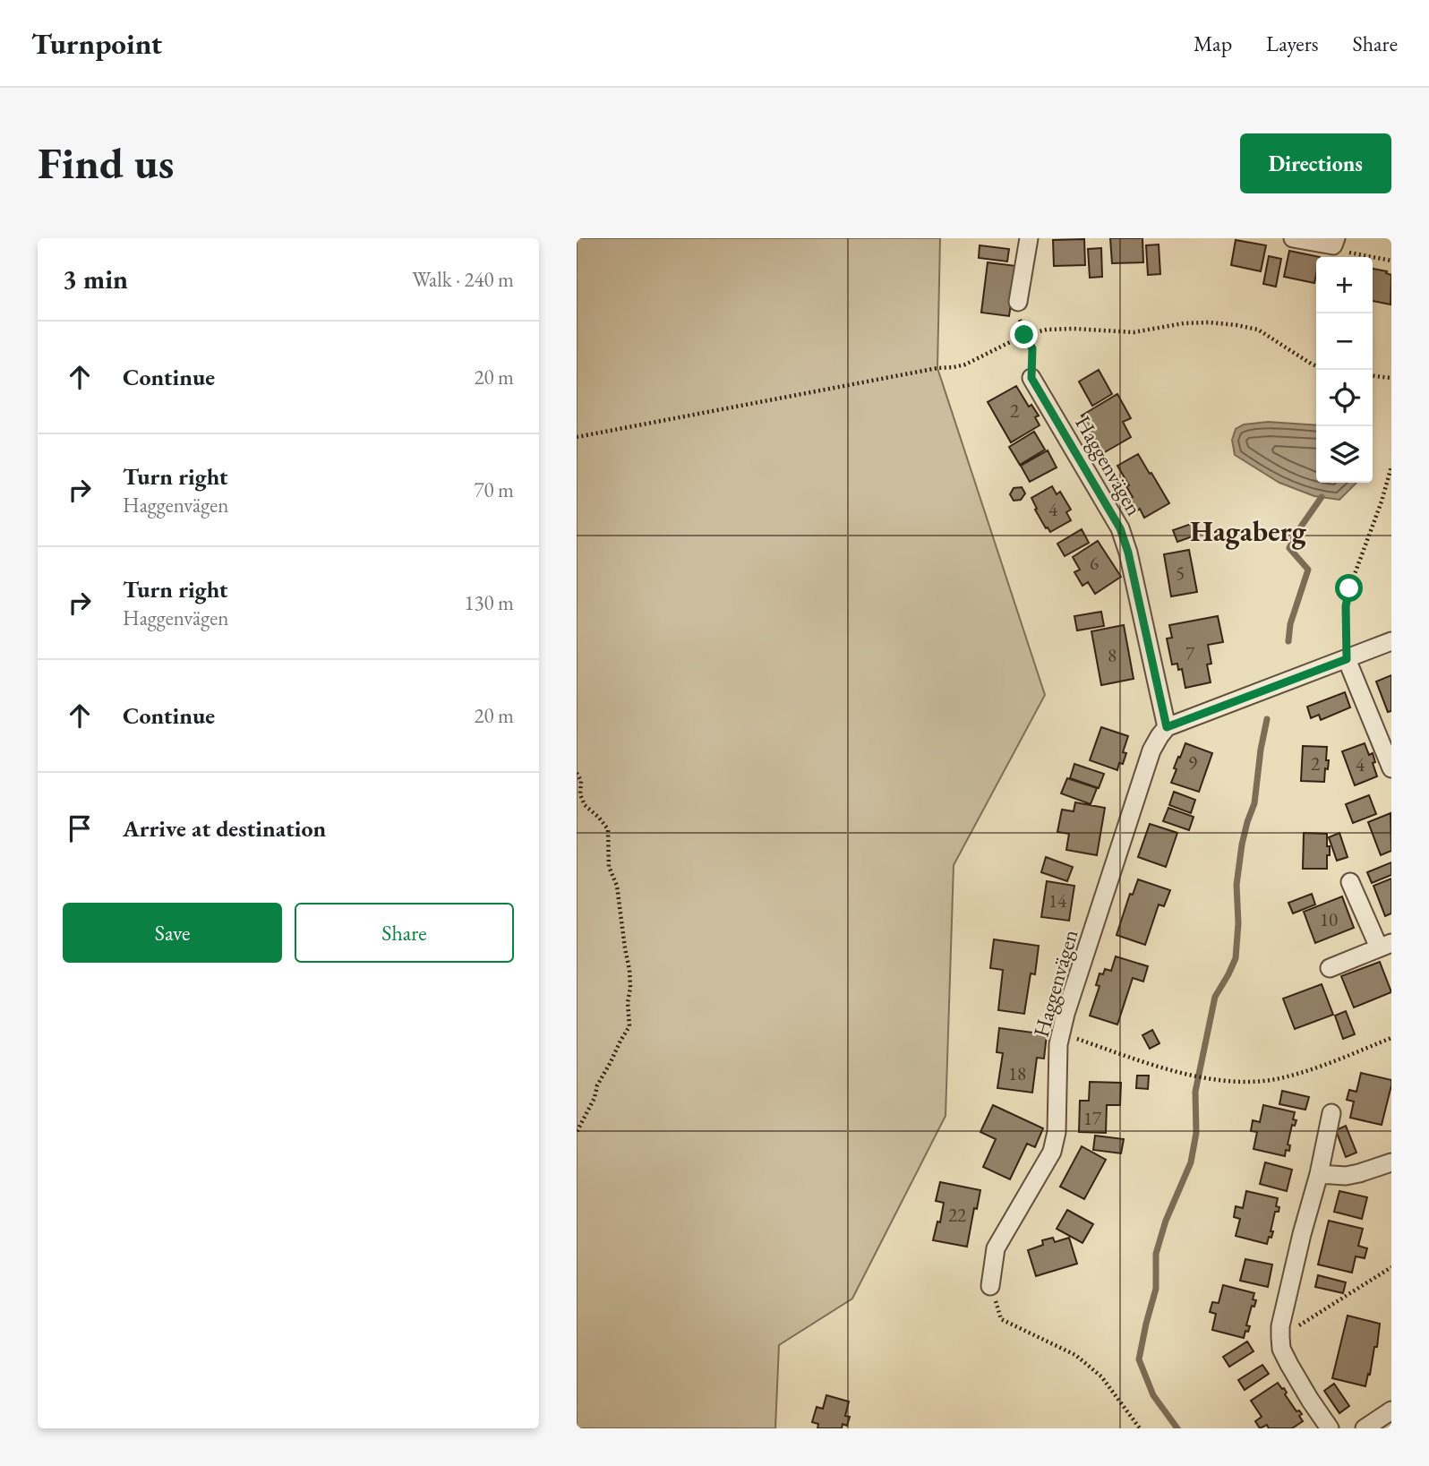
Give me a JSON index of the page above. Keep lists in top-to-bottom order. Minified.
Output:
{"streets":{"street":["Haggenvägen"]},"districts":["Hagaberg"],"house_numbers":["2","4","6","5","7","8","9","2","4","14","10","18","17","22"],"page":{"header":"Turnpoint","nav":["Map","Layers","Share"],"buttons":["Directions",["Save","Share"]],"title":"Find us","heading":["3 min","Walk · 240 m"],"map_buttons":["+","−"],"list":[["Continue","20 m"],["Turn right","Haggenvägen","70 m"],["Turn right","Haggenvägen","130 m"],["Continue","20 m"],"Arrive at destination"]}}
